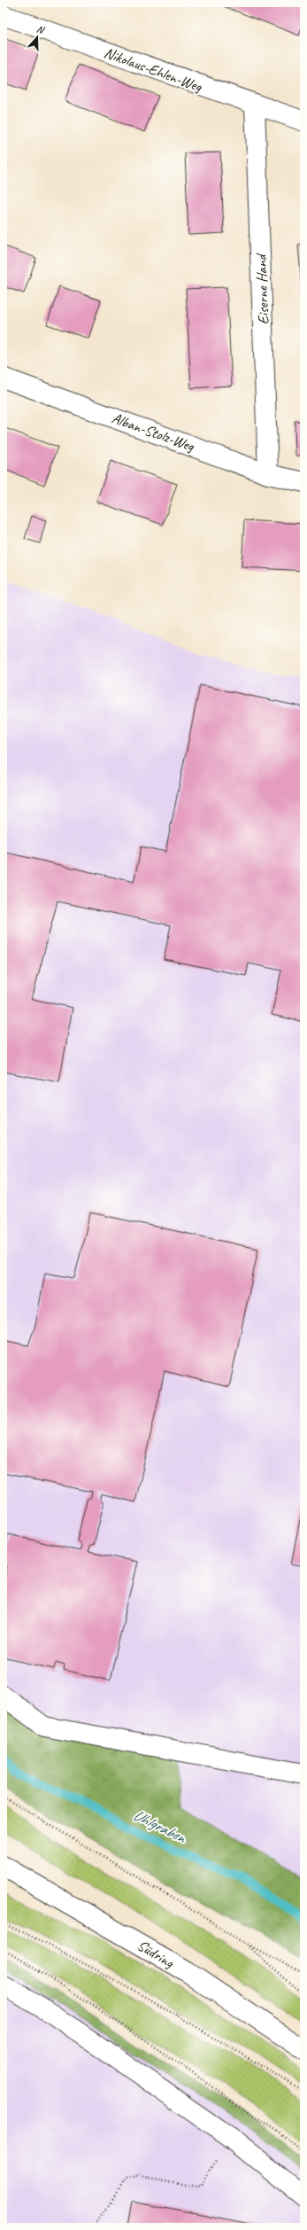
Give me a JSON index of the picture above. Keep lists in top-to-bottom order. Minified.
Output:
{"streets":{"street":["Nikolaus-Ehlen-Weg","Eiserne Hand","Alban-Stolz-Weg","Südring"]},"crossings":[["Nikolaus-Ehlen-Weg","Eiserne Hand"],["Eiserne Hand","Alban-Stolz-Weg"]],"water":["Uhlgraben"],"north":"top"}
